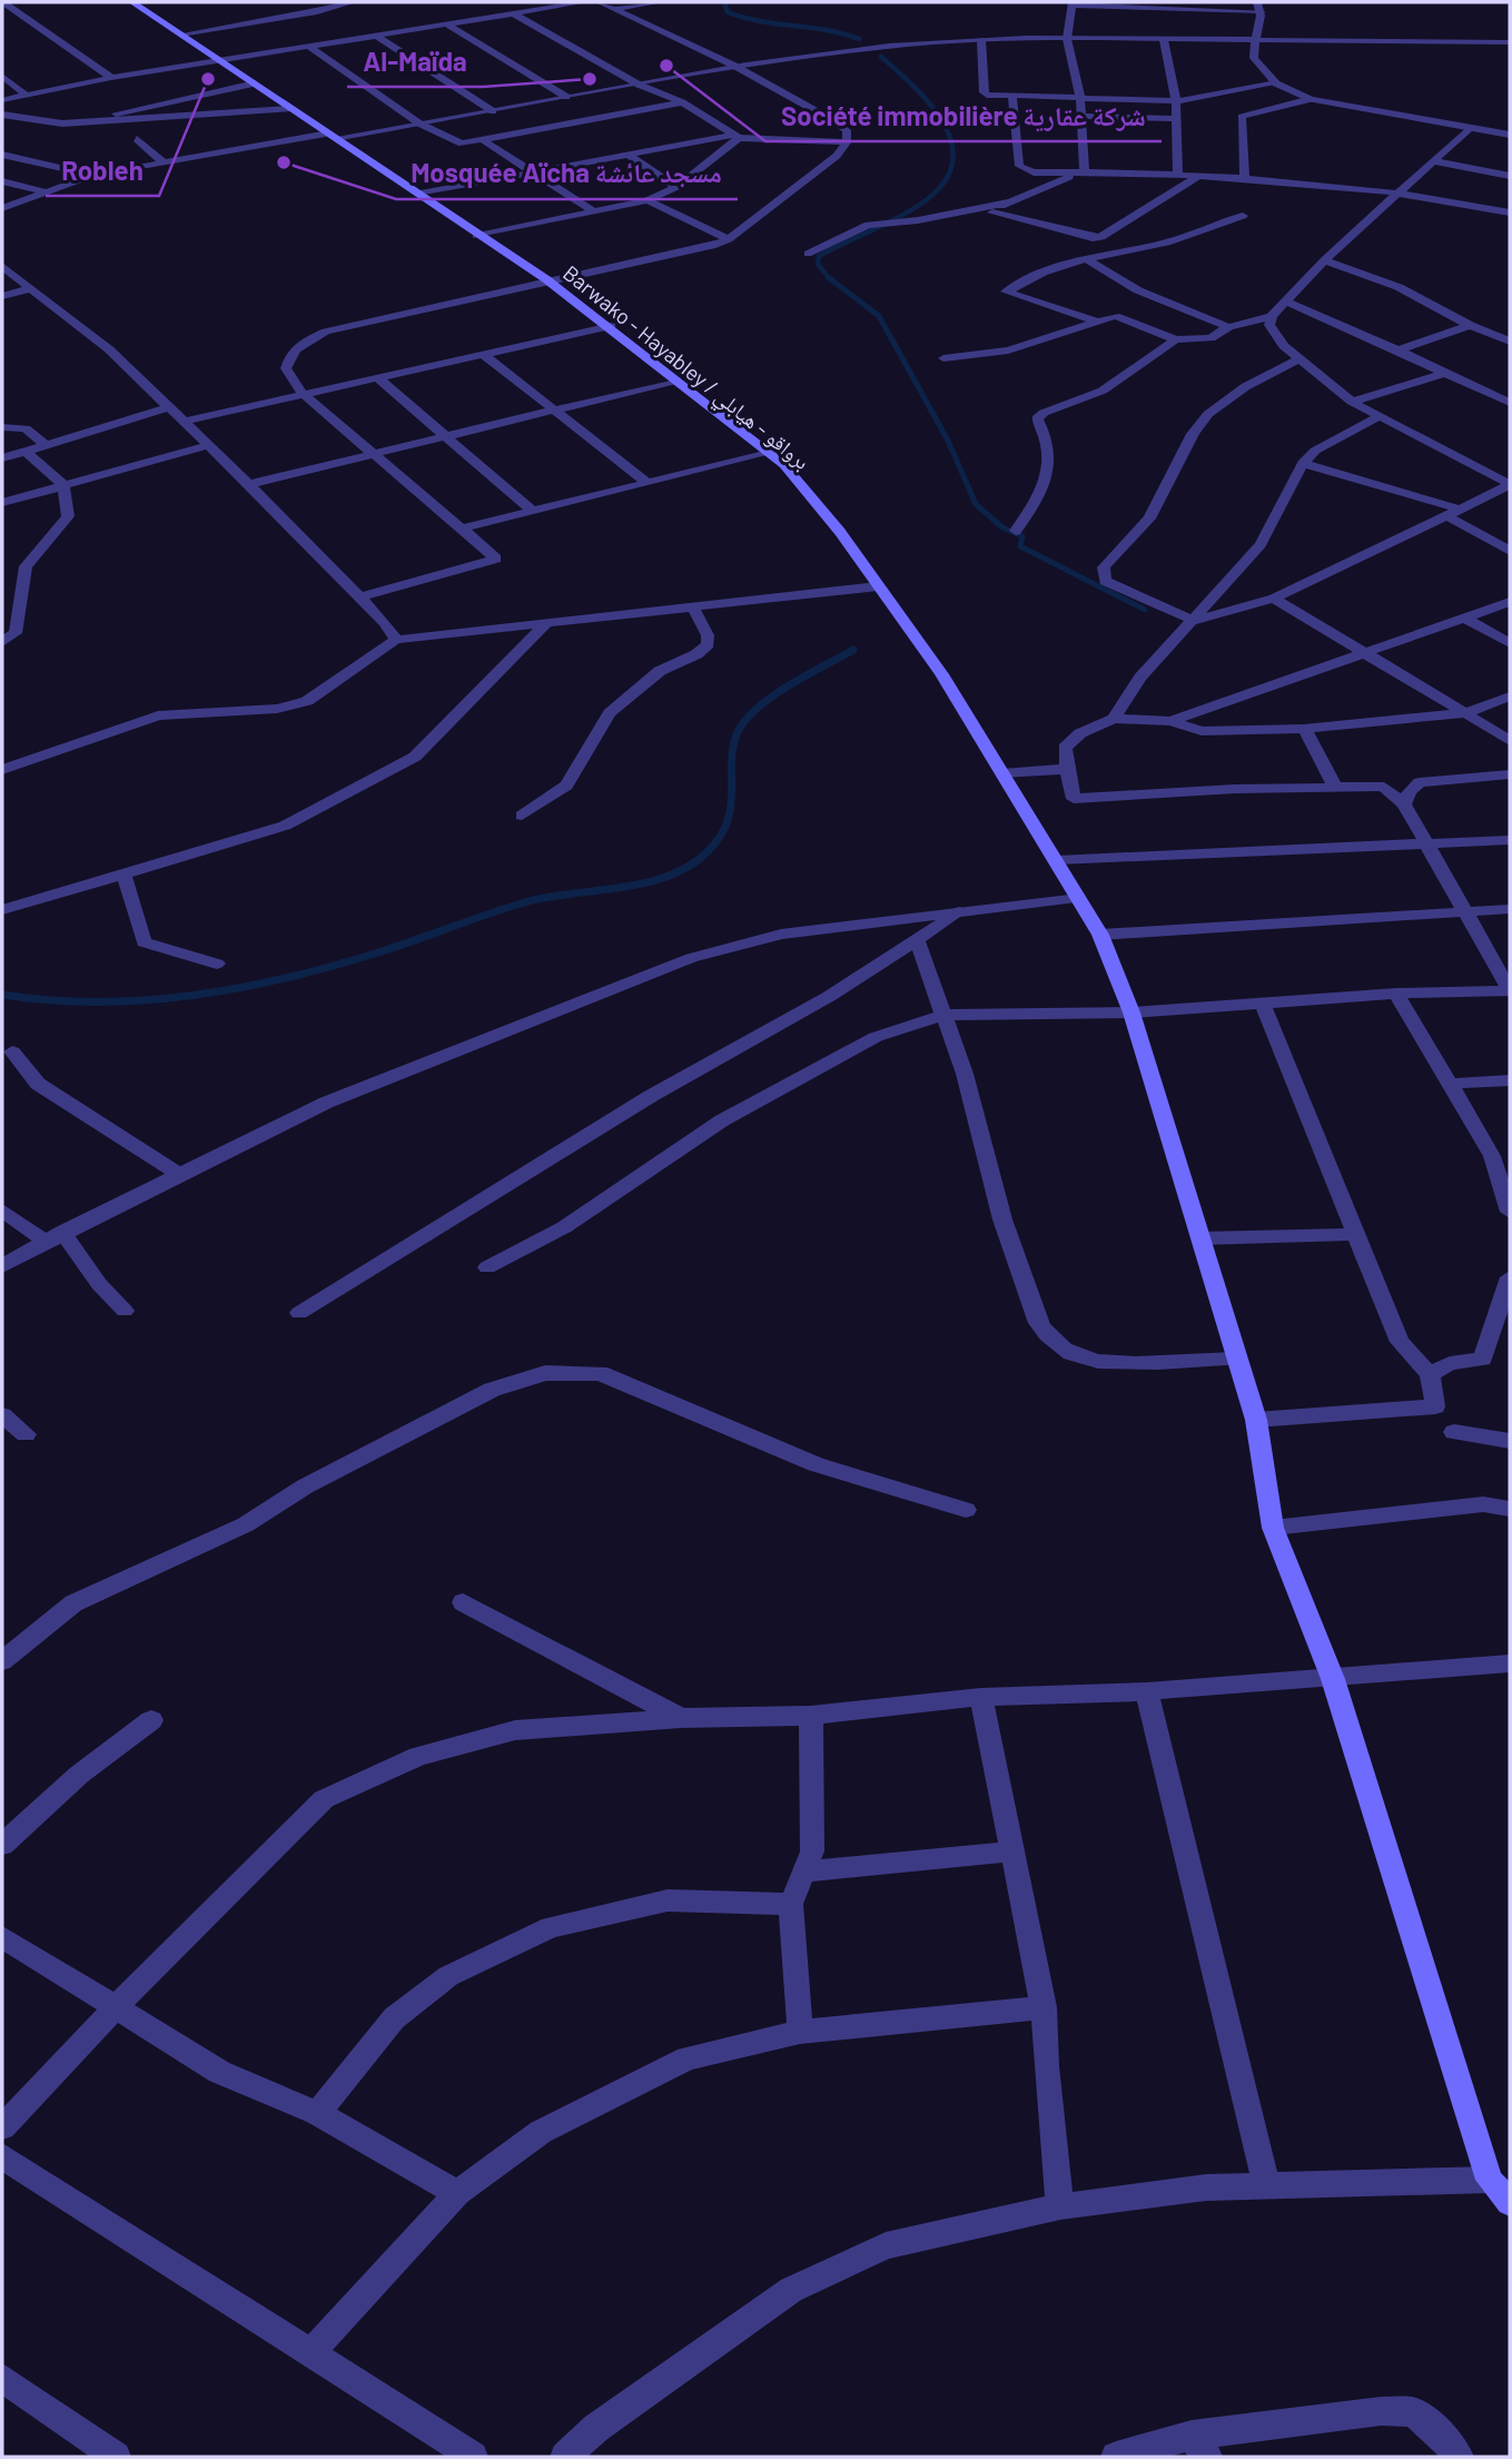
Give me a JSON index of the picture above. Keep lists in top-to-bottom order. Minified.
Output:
{"streets":{"main road":["Barwako - Hayabley / برواقو - هيابلي"]},"places":["Société immobilière شركة عقارية","Robleh","Al-Maïda","Mosquée Aïcha مسجد عائشة"]}
